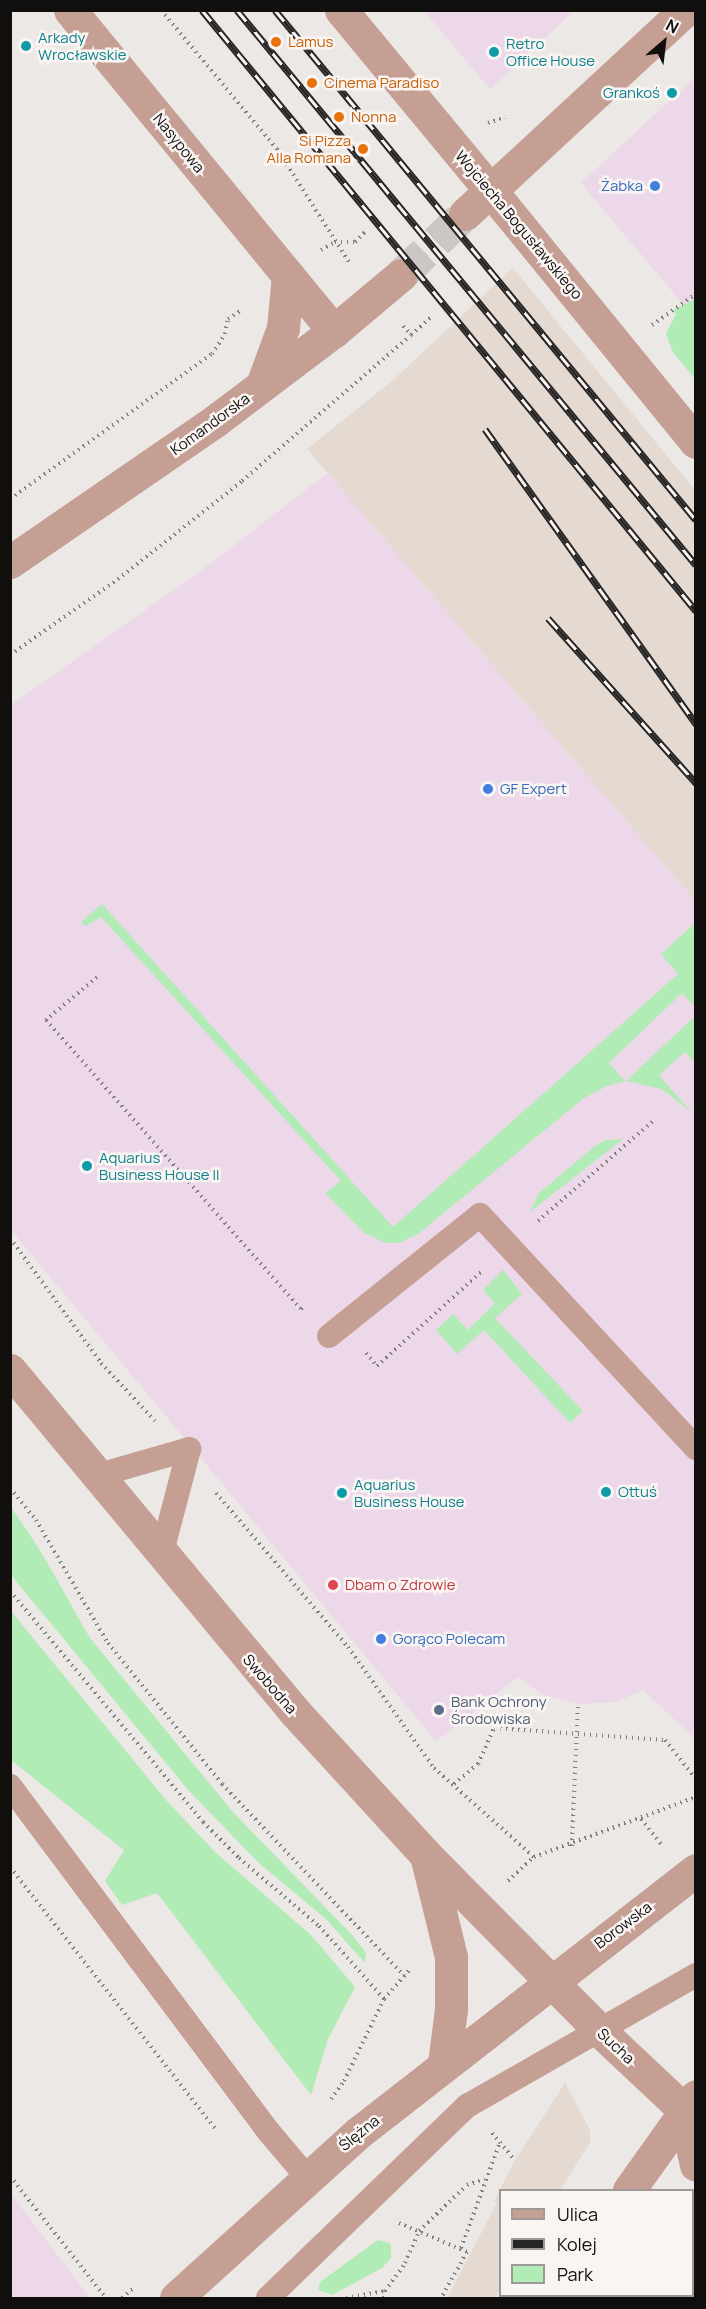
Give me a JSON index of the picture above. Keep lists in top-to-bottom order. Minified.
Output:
{"streets":{"street":["Nasypowa","Wojciecha Bogusławskiego","Komandorska","Swobodna","Borowska","Sucha","Ślężna"]},"crossings":[["Nasypowa","Komandorska"],["Swobodna","Borowska"],["Swobodna","Sucha"],["Swobodna","Ślężna"],["Borowska","Sucha"],["Borowska","Ślężna"],["Sucha","Ślężna"]],"places":["Lamus","Arkady Wrocławskie","Retro Office House","Cinema Paradiso","Grankoś","Nonna","Si Pizza Alla Romana","Żabka","GF Expert","Aquarius Business House II","Ottuś","Aquarius Business House","Dbam o Zdrowie","Gorąco Polecam","Bank Ochrony Środowiska"],"legend":["Ulica","Kolej","Park"],"north":"top right"}
